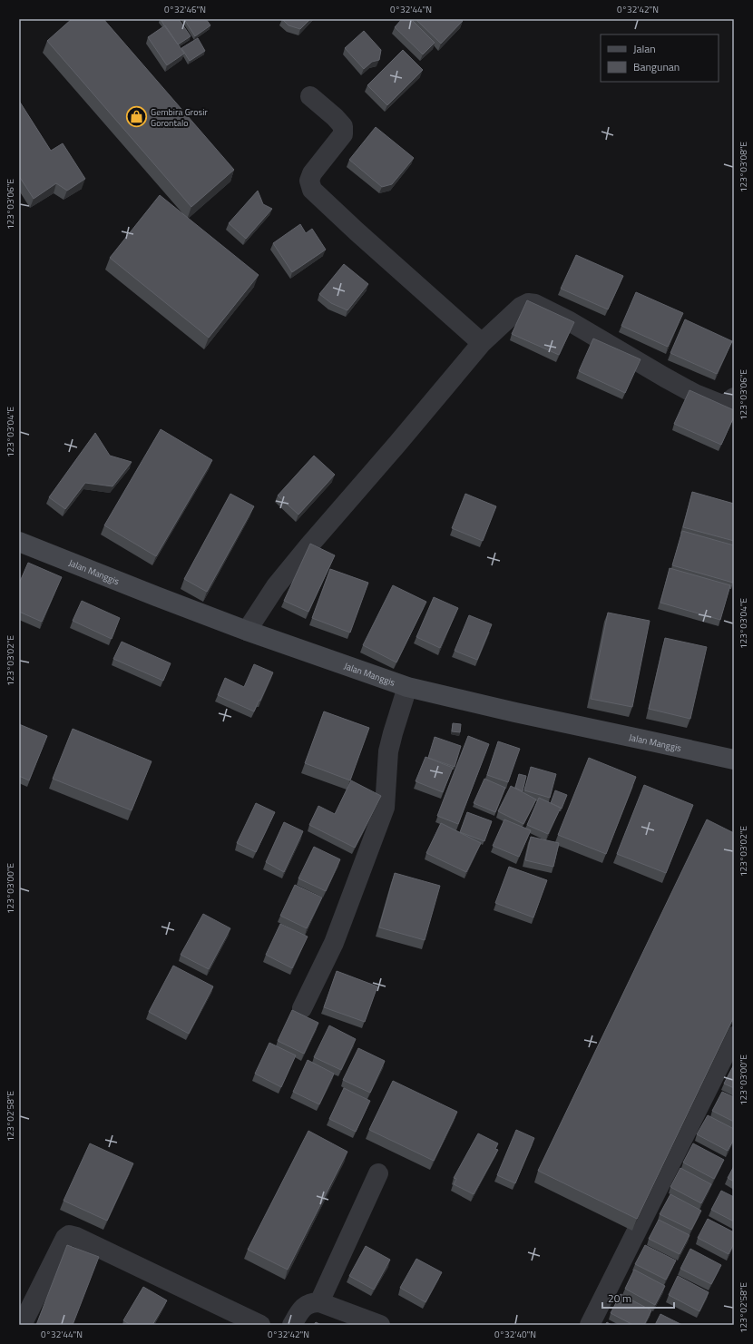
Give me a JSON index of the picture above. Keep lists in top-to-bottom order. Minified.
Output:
{"streets":{"street":["Jalan Manggis"]},"places":{"shop":["Gembira Grosir Gorontalo"]},"legend":["Jalan","Bangunan"],"scale_bar":"20 m","coordinates":["0°32'46\"N","0°32'44\"N","0°32'42\"N","123°03'08\"E","123°03'06\"E","123°03'04\"E","123°03'02\"E","123°03'00\"E","123°02'58\"E","0°32'40\"N"]}
